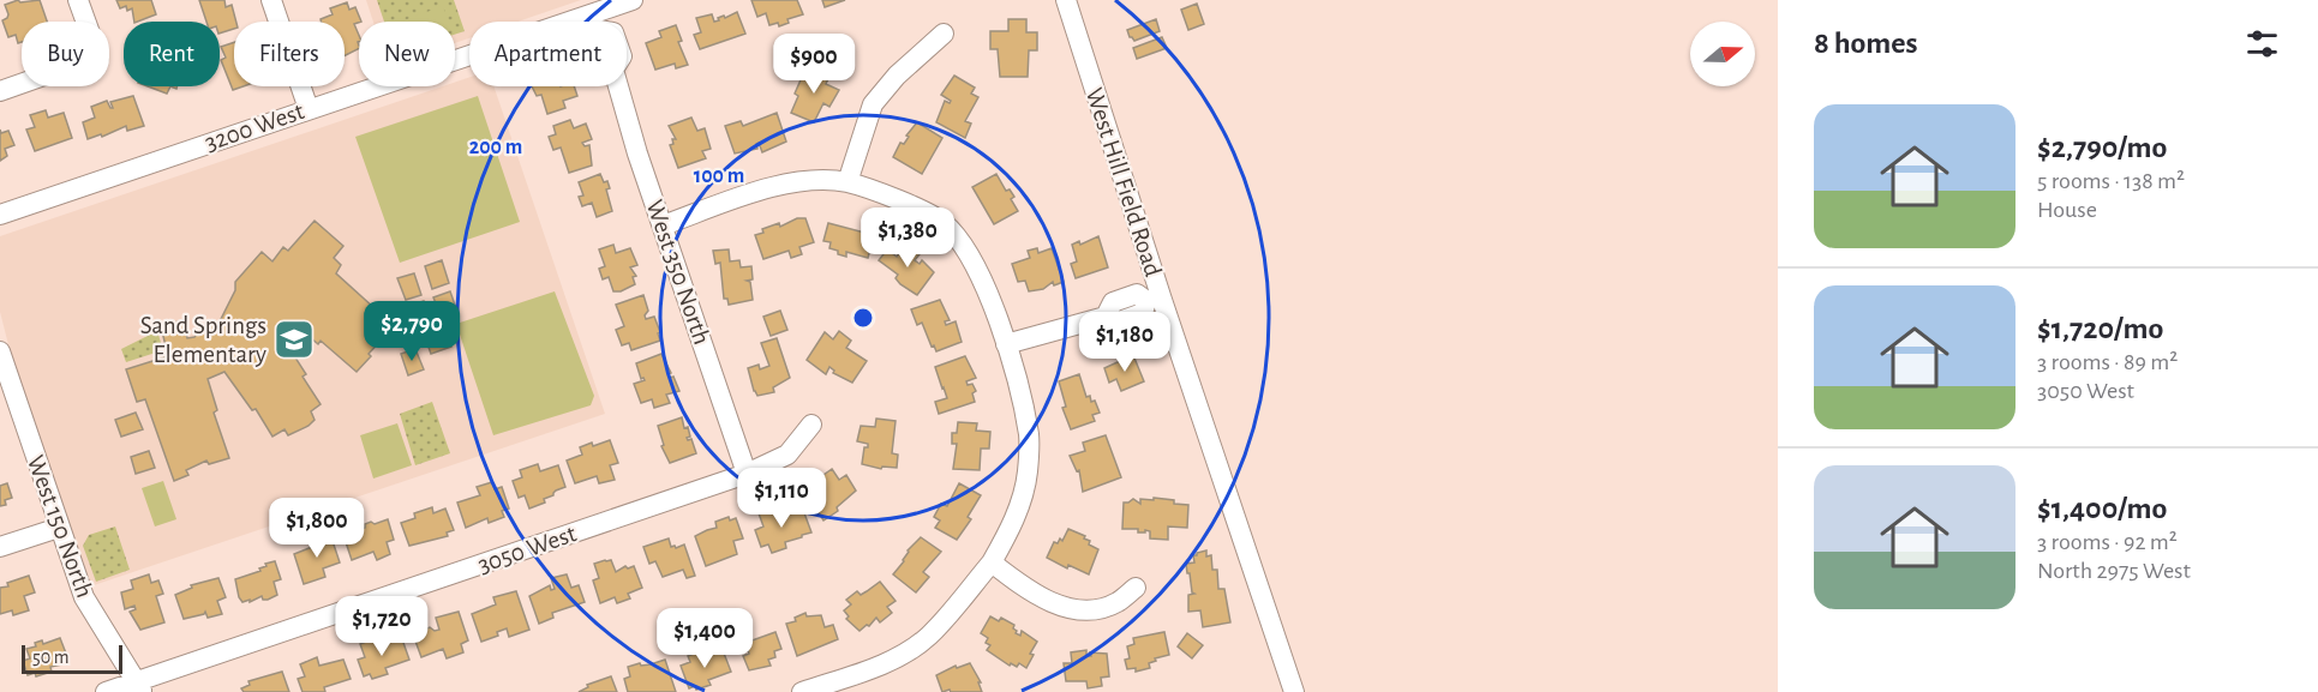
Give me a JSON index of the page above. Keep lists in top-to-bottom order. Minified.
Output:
{"streets":{"street":["3200 West","West Hill Field Road","West 350 North","West 150 North","3050 West"]},"crossings":[["West 350 North","3050 West"],["West 150 North","3050 West"]],"places":{"school or university":["Sand Springs Elementary"]},"scale_bar":"50 m","north":"right","page":{"heading":"8 homes","chip":["Buy","Rent","Filters","New","Apartment"],"price":["$900","$1,380","$2,790","$1,180","$1,110","$1,800","$1,720","$1,400"],"list":[{"name":"$2,790/mo","note":"5 rooms · 138 m² · House"},{"name":"$1,720/mo","note":"3 rooms · 89 m² · 3050 West"},{"name":"$1,400/mo","note":"3 rooms · 92 m² · North 2975 West"}],"scale":"50 m"},"rings":["200 m","100 m"]}
